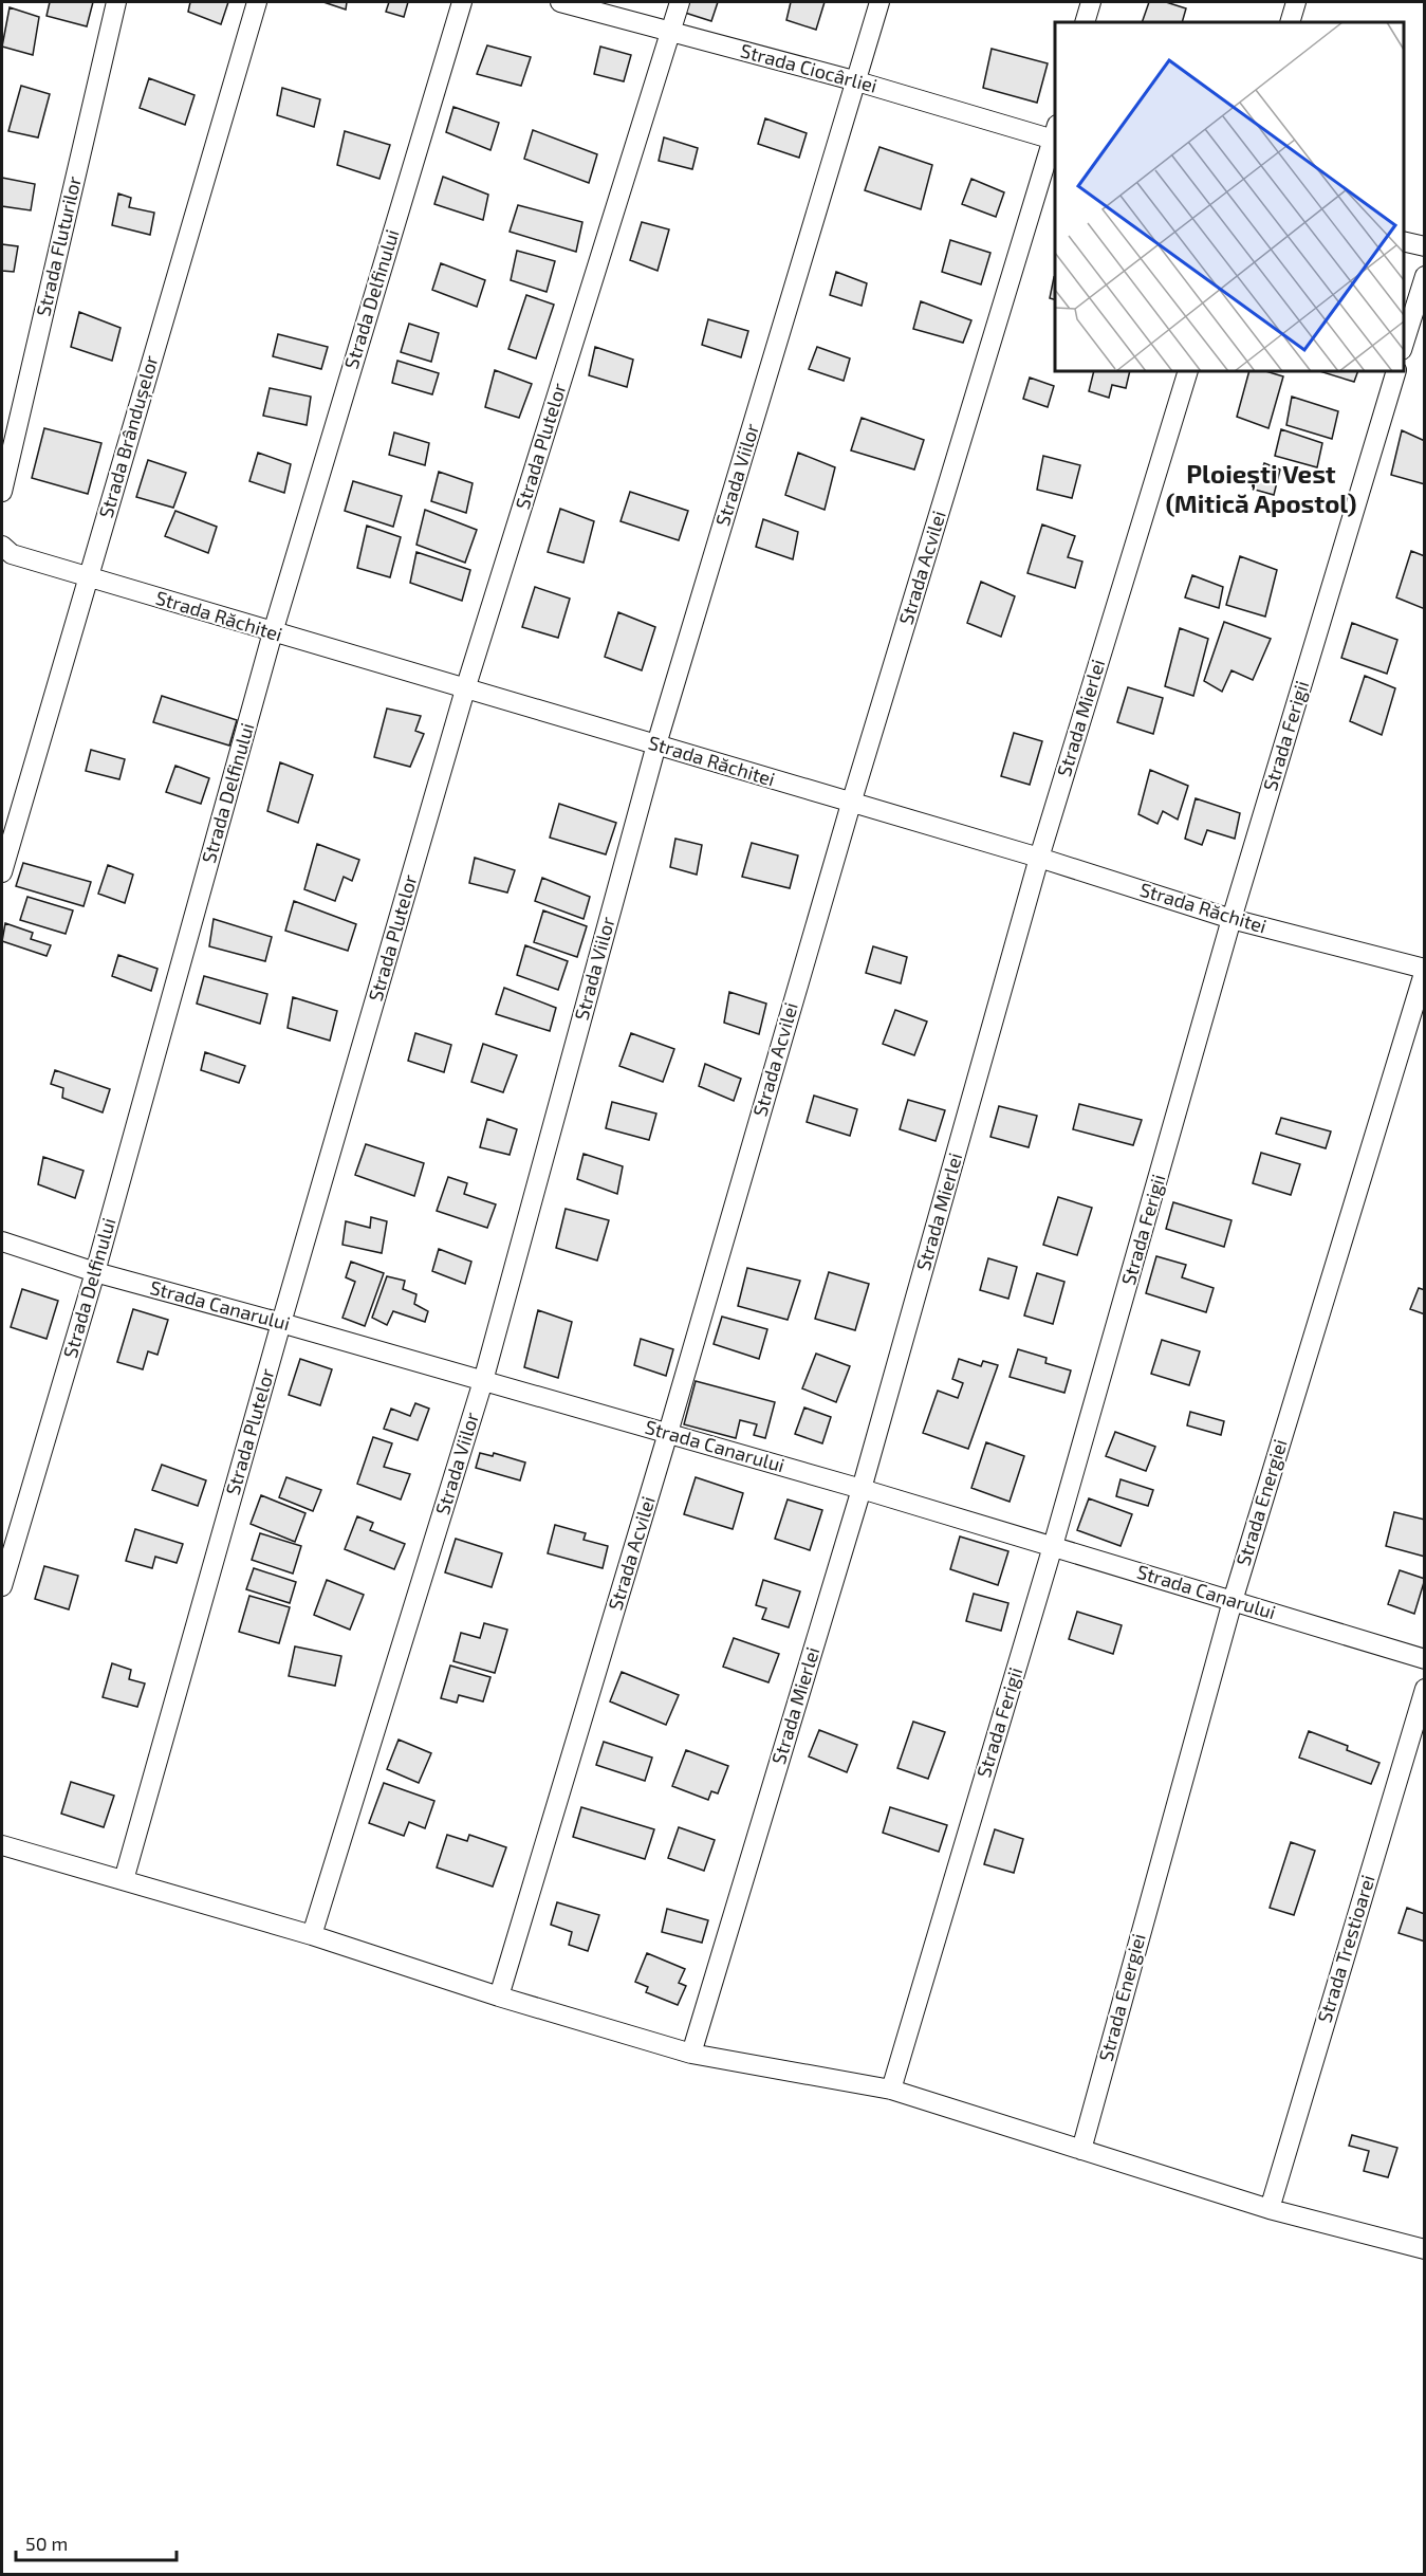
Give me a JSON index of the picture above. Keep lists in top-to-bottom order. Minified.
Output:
{"streets":{"street":["Strada Ciocârliei","Strada Fluturilor","Strada Delfinului","Strada Brândușelor","Strada Plutelor","Strada Viilor","Strada Acvilei","Strada Răchitei","Strada Mierlei","Strada Ferigii","Strada Canarului","Strada Energiei","Strada Trestioarei"]},"crossings":[["Strada Ciocârliei","Strada Plutelor"],["Strada Ciocârliei","Strada Viilor"],["Strada Ciocârliei","Strada Acvilei"],["Strada Delfinului","Strada Răchitei"],["Strada Delfinului","Strada Canarului"],["Strada Brândușelor","Strada Răchitei"],["Strada Plutelor","Strada Răchitei"],["Strada Plutelor","Strada Canarului"],["Strada Viilor","Strada Răchitei"],["Strada Viilor","Strada Canarului"],["Strada Acvilei","Strada Răchitei"],["Strada Acvilei","Strada Canarului"],["Strada Răchitei","Strada Mierlei"],["Strada Răchitei","Strada Ferigii"],["Strada Răchitei","Strada Energiei"],["Strada Mierlei","Strada Canarului"],["Strada Ferigii","Strada Canarului"],["Strada Canarului","Strada Energiei"]],"districts":["Ploiești Vest (Mitică Apostol)"],"scale_bar":"50 m"}
